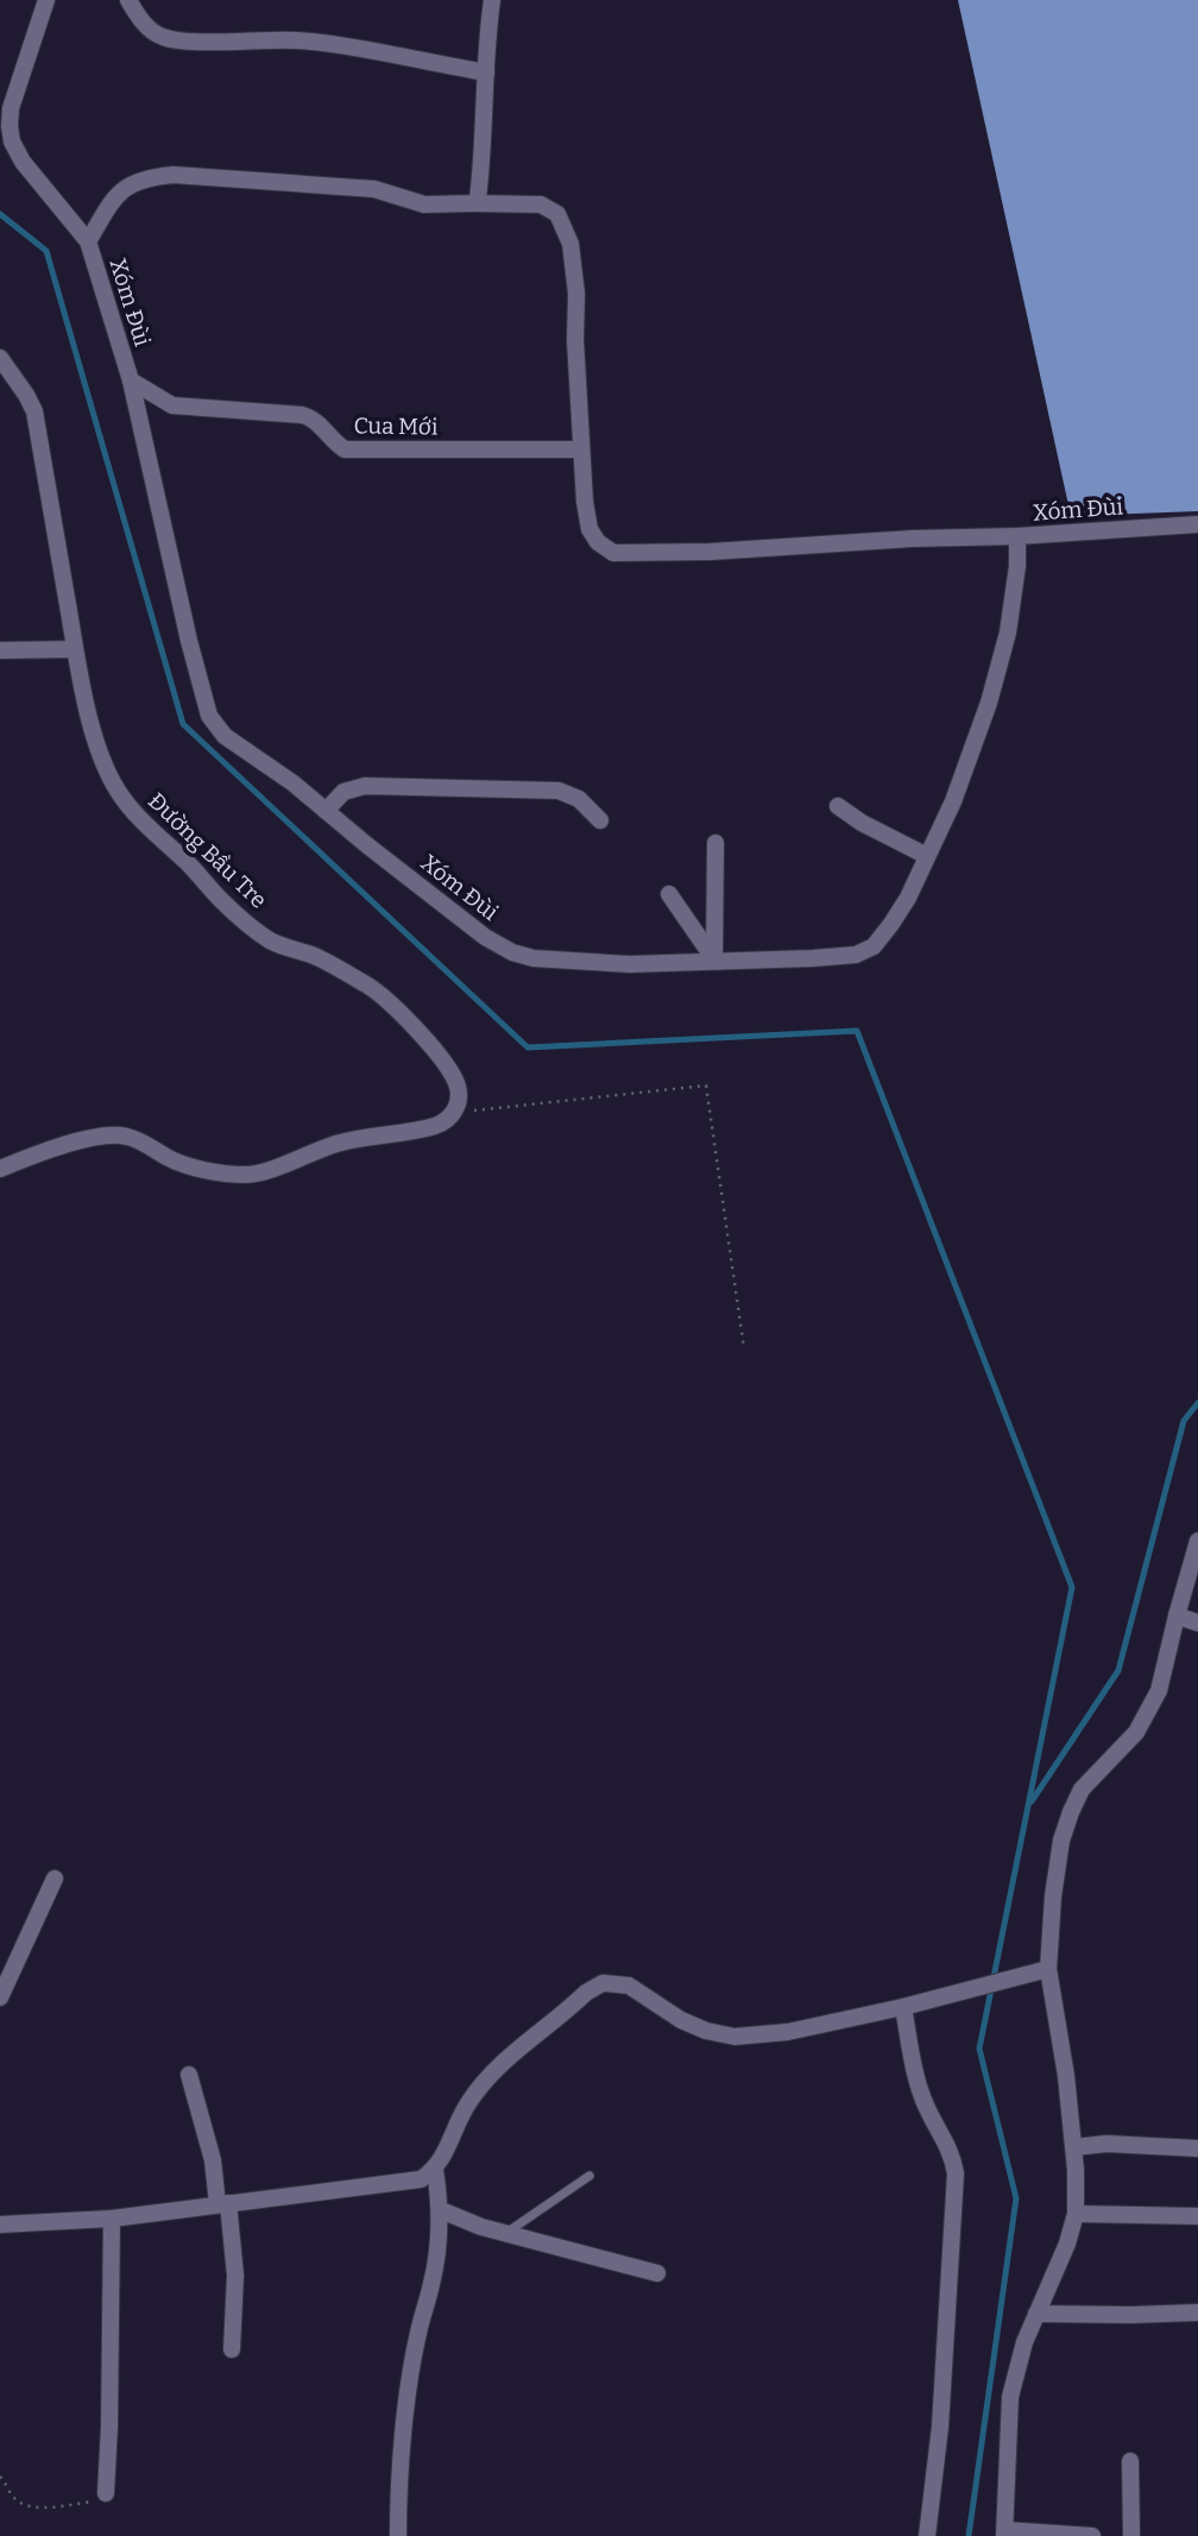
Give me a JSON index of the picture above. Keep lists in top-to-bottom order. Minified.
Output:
{"streets":{"street":["Xóm Đùi","Cua Mới","Đường Bầu Tre"]},"crossings":[["Xóm Đùi","Cua Mới"]]}
